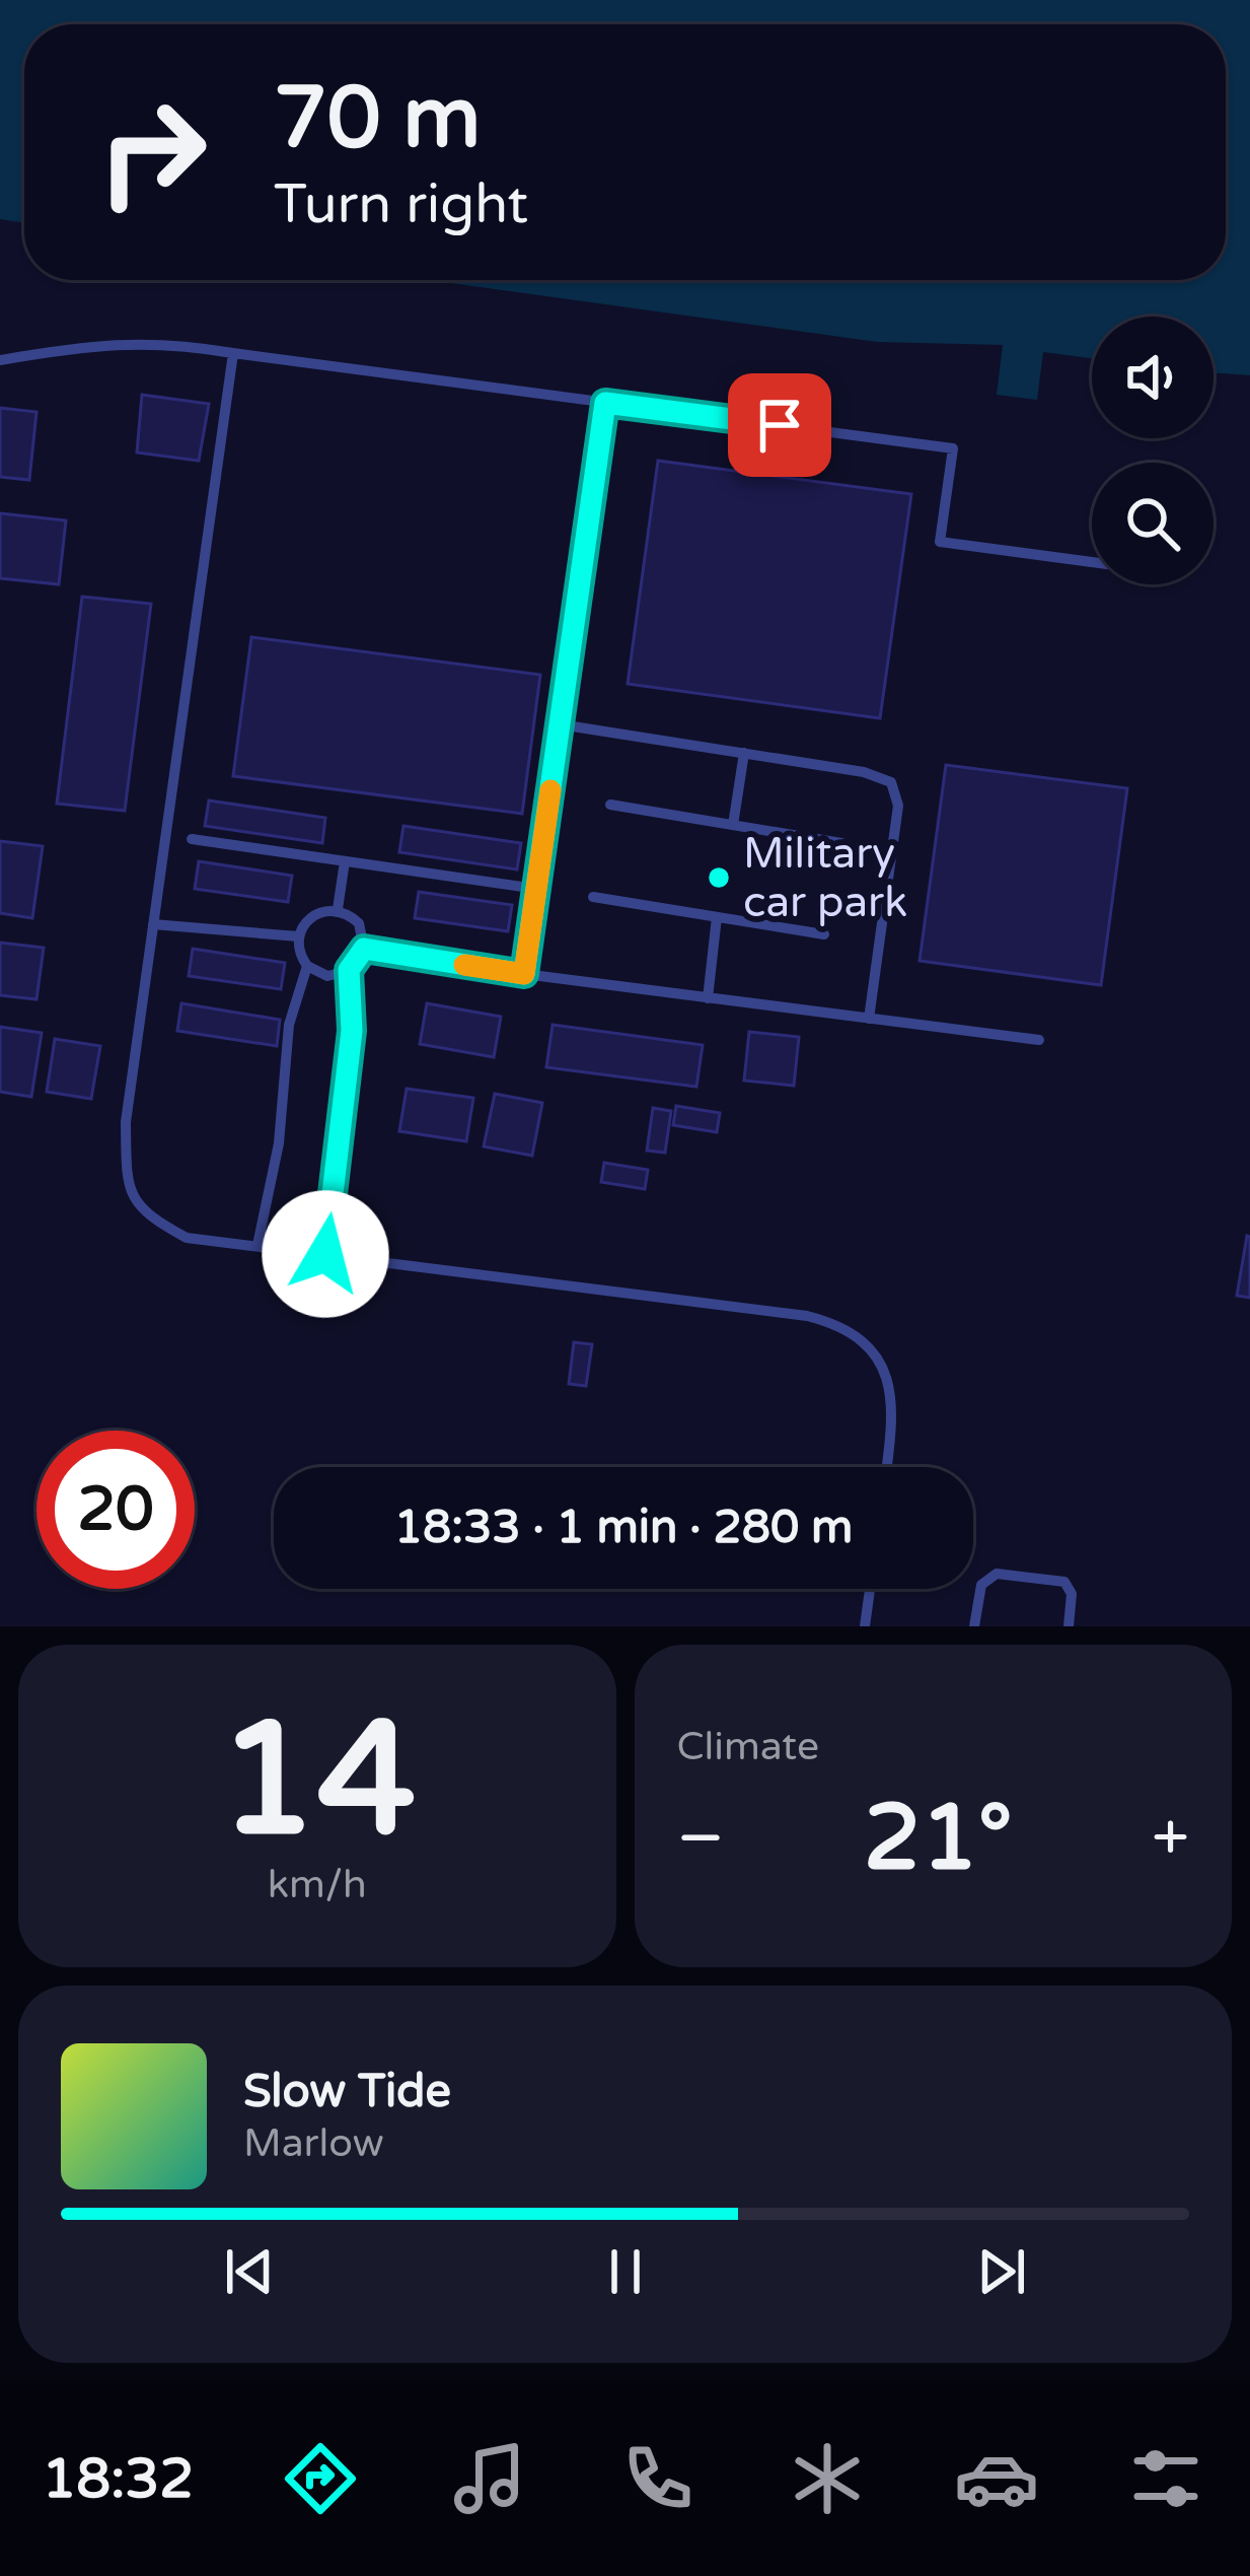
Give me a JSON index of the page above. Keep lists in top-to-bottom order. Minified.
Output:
{"places":["Military car park"],"page":{"turn":["70 m","Turn right"],"limit":"20","trip":"18:33 · 1 min · 280 m","tile":[["14","km/h"],"Climate"],"heat":["−","21°","+"],"song":["Slow Tide","Marlow"],"tabs":"18:32"}}
